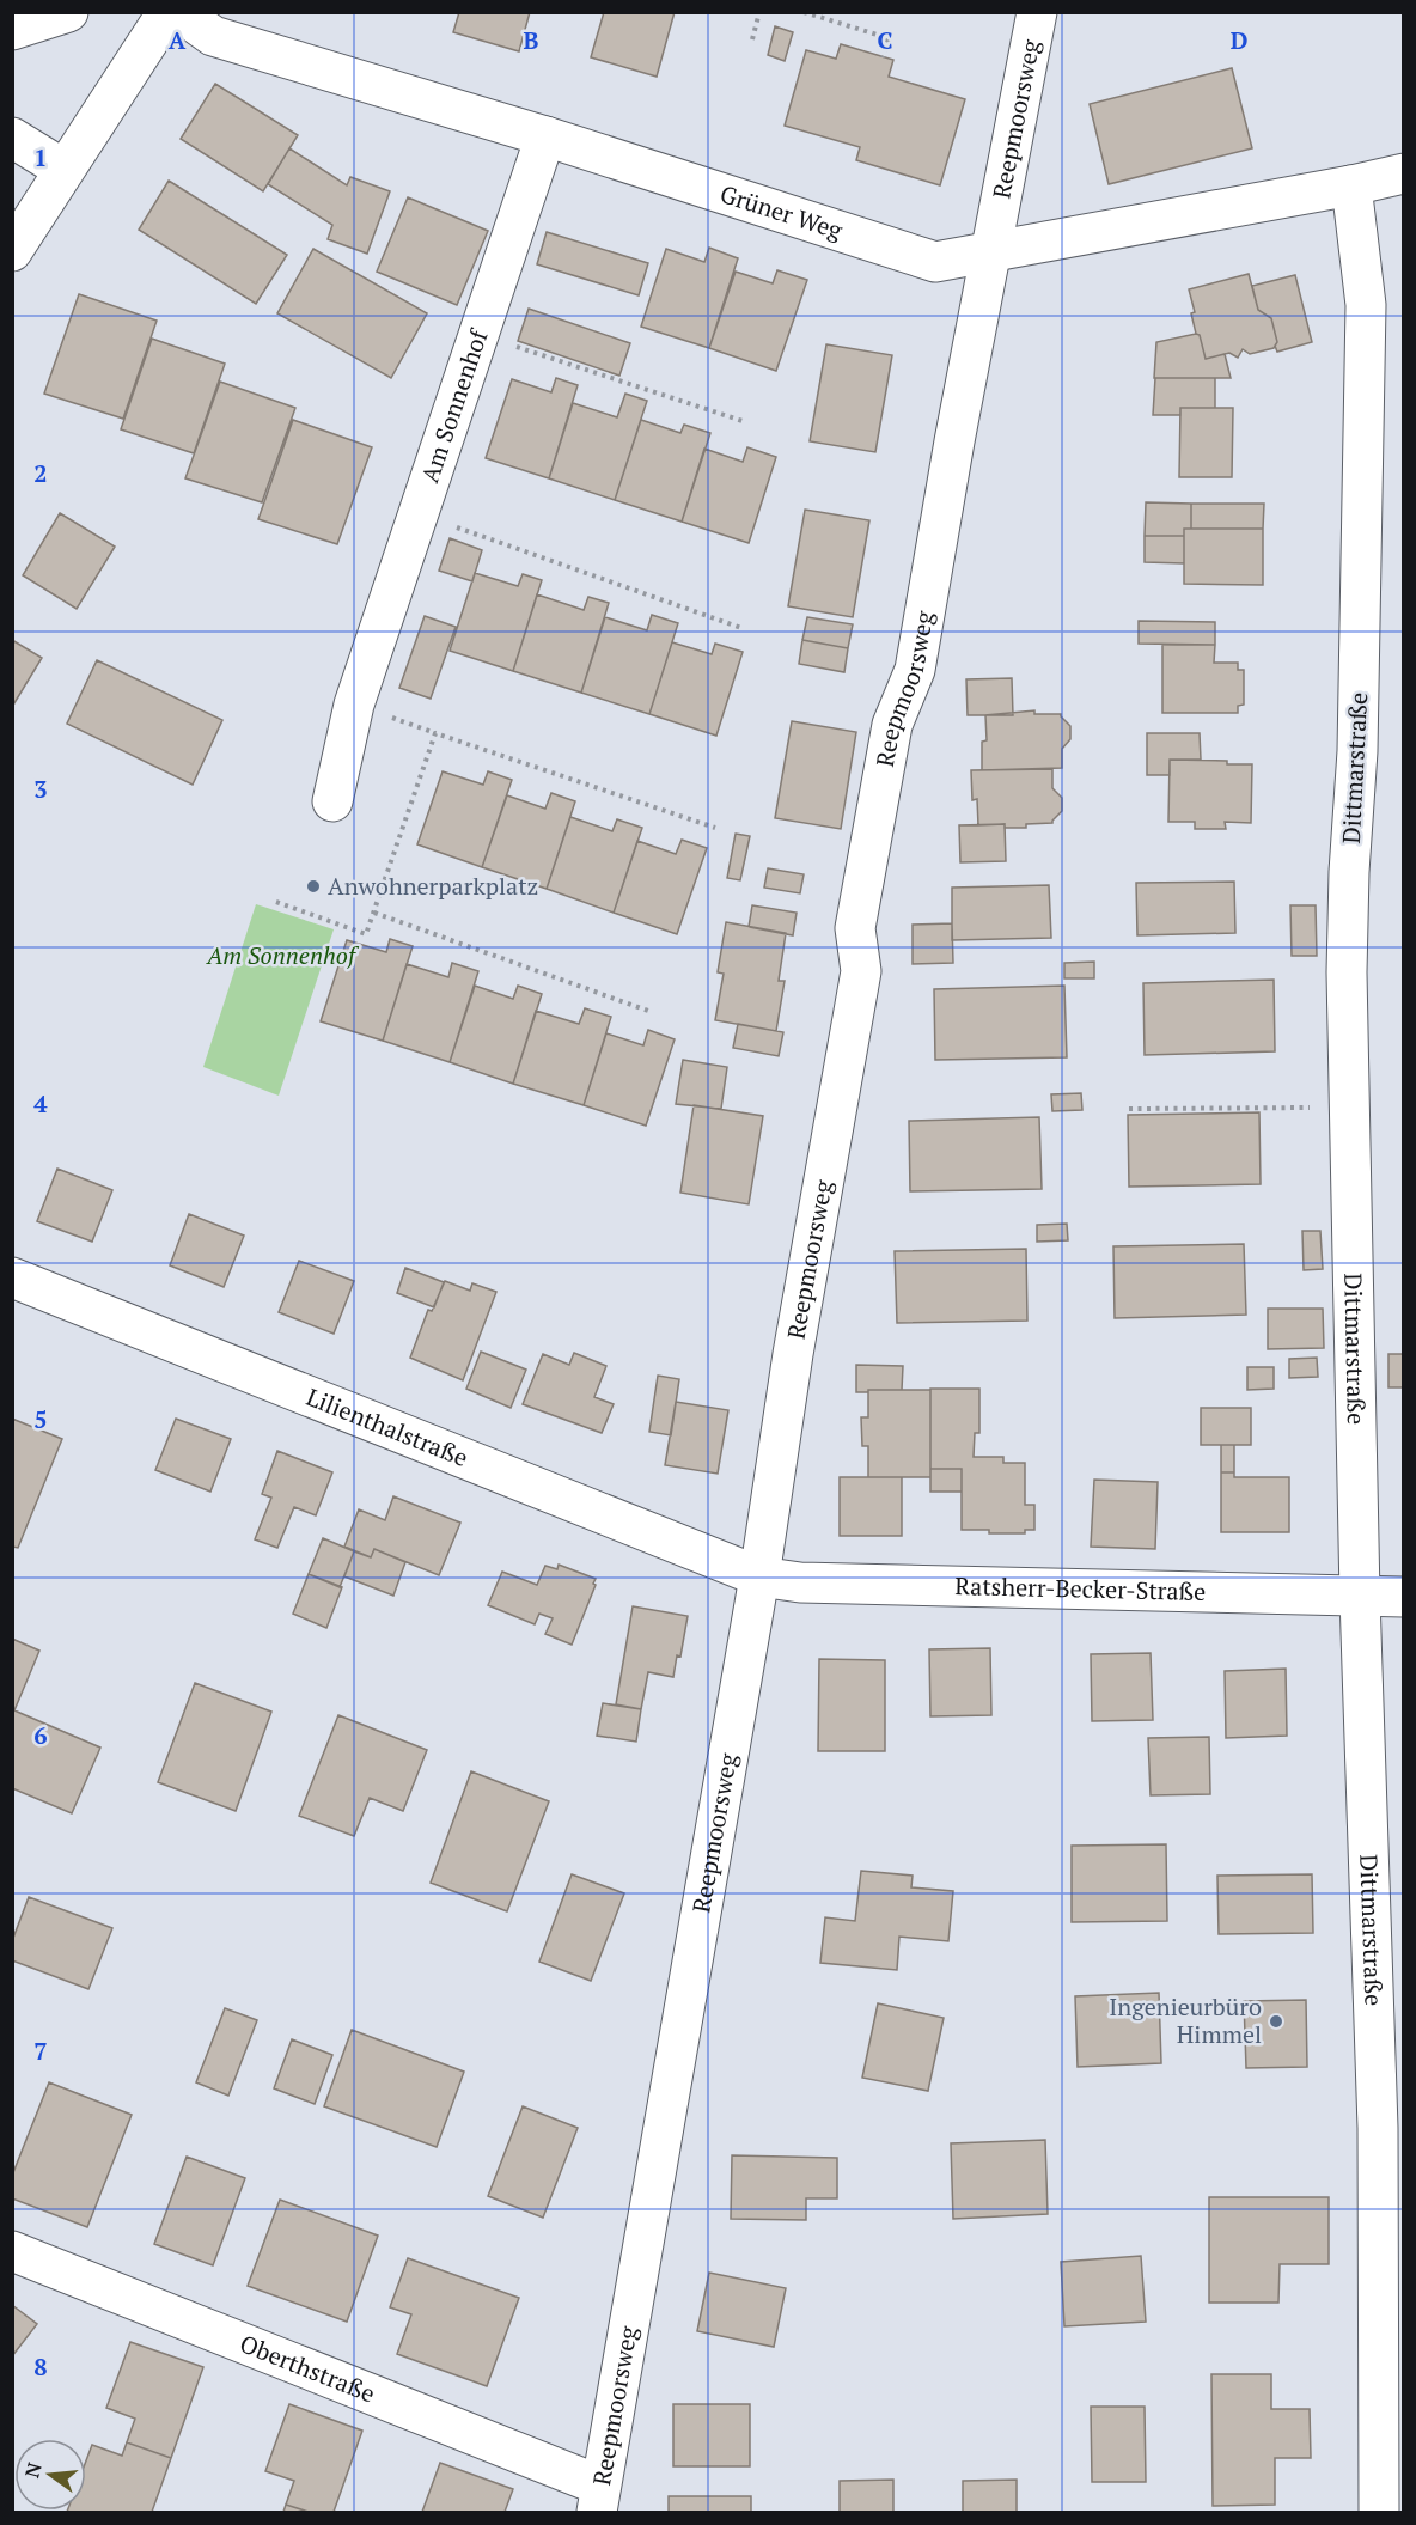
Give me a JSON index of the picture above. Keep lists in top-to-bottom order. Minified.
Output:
{"streets":{"street":["Reepmoorsweg","Grüner Weg","Am Sonnenhof","Dittmarstraße","Lilienthalstraße","Ratsherr-Becker-Straße","Oberthstraße"]},"crossings":[["Reepmoorsweg","Grüner Weg"],["Reepmoorsweg","Lilienthalstraße"],["Reepmoorsweg","Ratsherr-Becker-Straße"],["Reepmoorsweg","Oberthstraße"],["Grüner Weg","Am Sonnenhof"],["Grüner Weg","Dittmarstraße"],["Dittmarstraße","Ratsherr-Becker-Straße"],["Lilienthalstraße","Ratsherr-Becker-Straße"]],"parks":["Am Sonnenhof"],"places":["Anwohnerparkplatz","Ingenieurbüro Himmel"],"north":"left","grid":{"columns":["A","B","C","D"],"rows":["1","2","3","4","5","6","7","8"]}}
